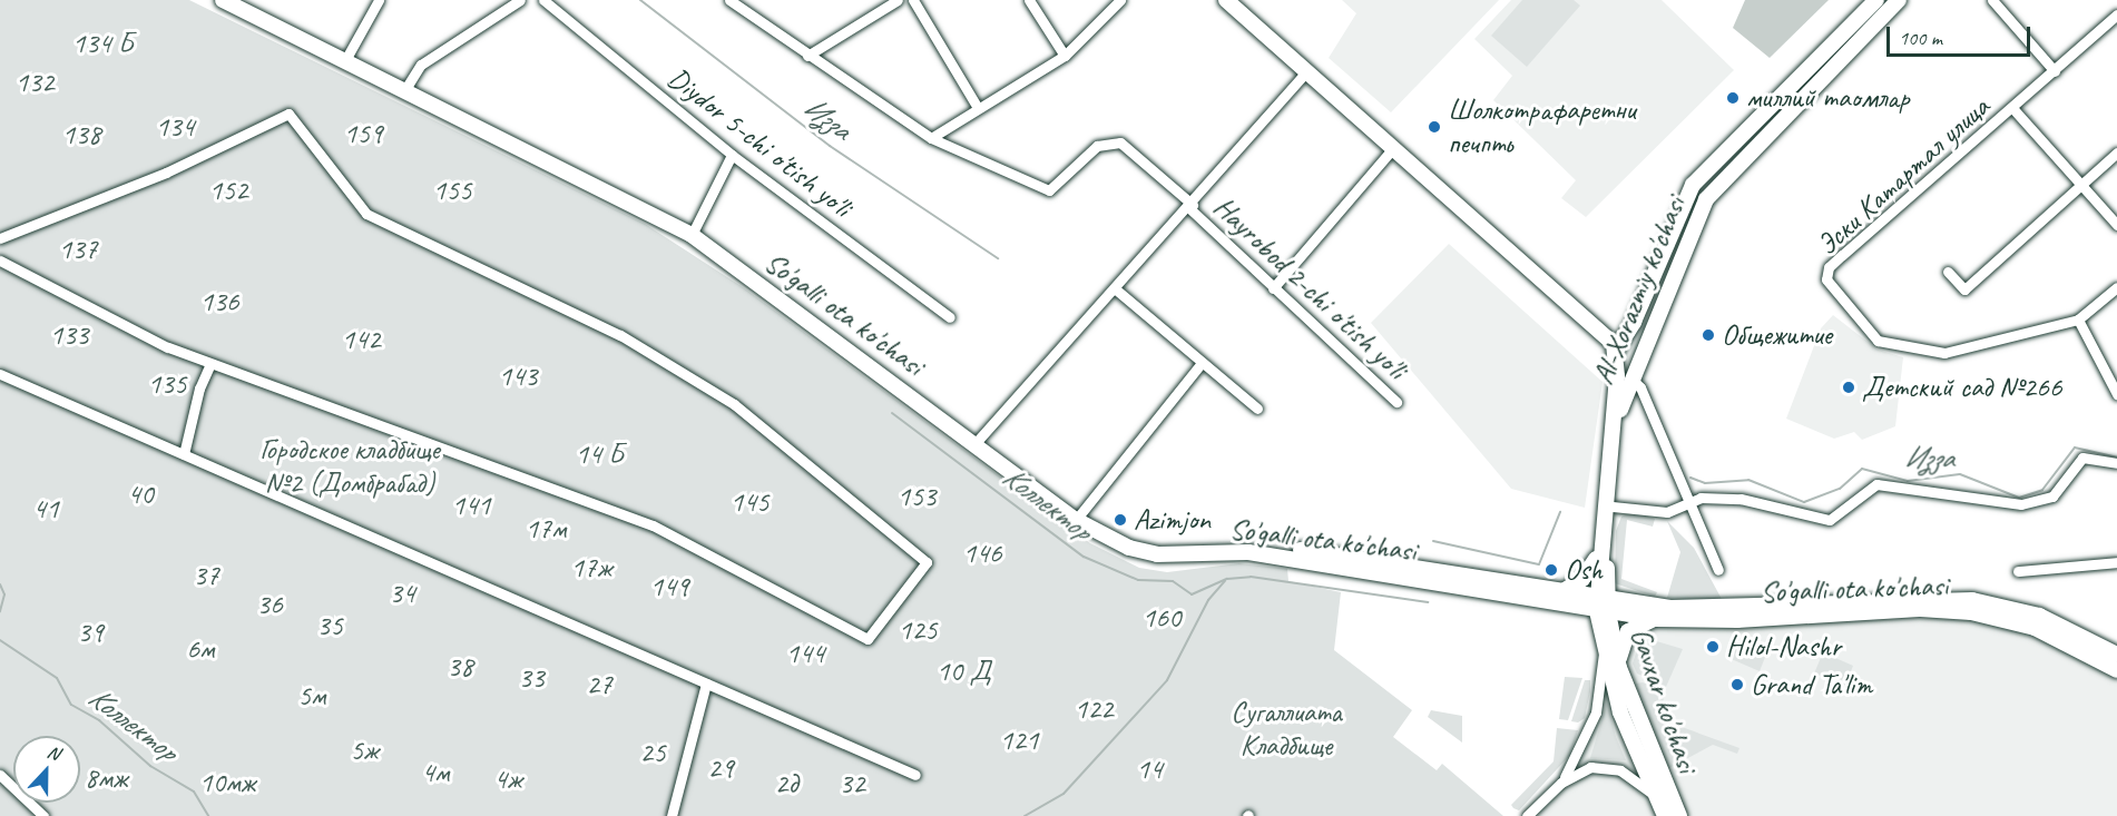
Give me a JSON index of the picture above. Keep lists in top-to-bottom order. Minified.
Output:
{"streets":{"main road":["Al-Xorazmiy ko'chasi","So'galli ota ko'chasi","Gavxar ko'chasi"],"street":["Diydor 5-chi o'tish yo'li","Эски Катартал улица","Hayrobod 2-chi o'tish yo'li"]},"crossings":[["Hayrobod 2-chi o'tish yo'li","So'galli ota ko'chasi"],["Al-Xorazmiy ko'chasi","So'galli ota ko'chasi"],["Al-Xorazmiy ko'chasi","Gavxar ko'chasi"],["So'galli ota ko'chasi","Gavxar ko'chasi"]],"water":["Изза","Коллектор"],"parks":["134 Б","132","134","159","138","152","155","137","136","133","142","143","135","Городское кладбище №2 (Домбрабад)","14 Б","40","153","145","141","41","17м","146","17ж","37","149","34","36","160","35","125","39","6м","144","38","10 Д","33","27","5м","122","Сугаллиата Кладбище","121","5ж","25","29","14","4м","8мж","4ж","10мж","2д","32"],"places":["миллий таомлар","Шолкотрафаретни печпть","Общежитие","Детский сад №266","Azimjon","Osh","Hilol-Nashr","Grand Ta'lim"],"scale_bar":"100 m","north":"top"}
